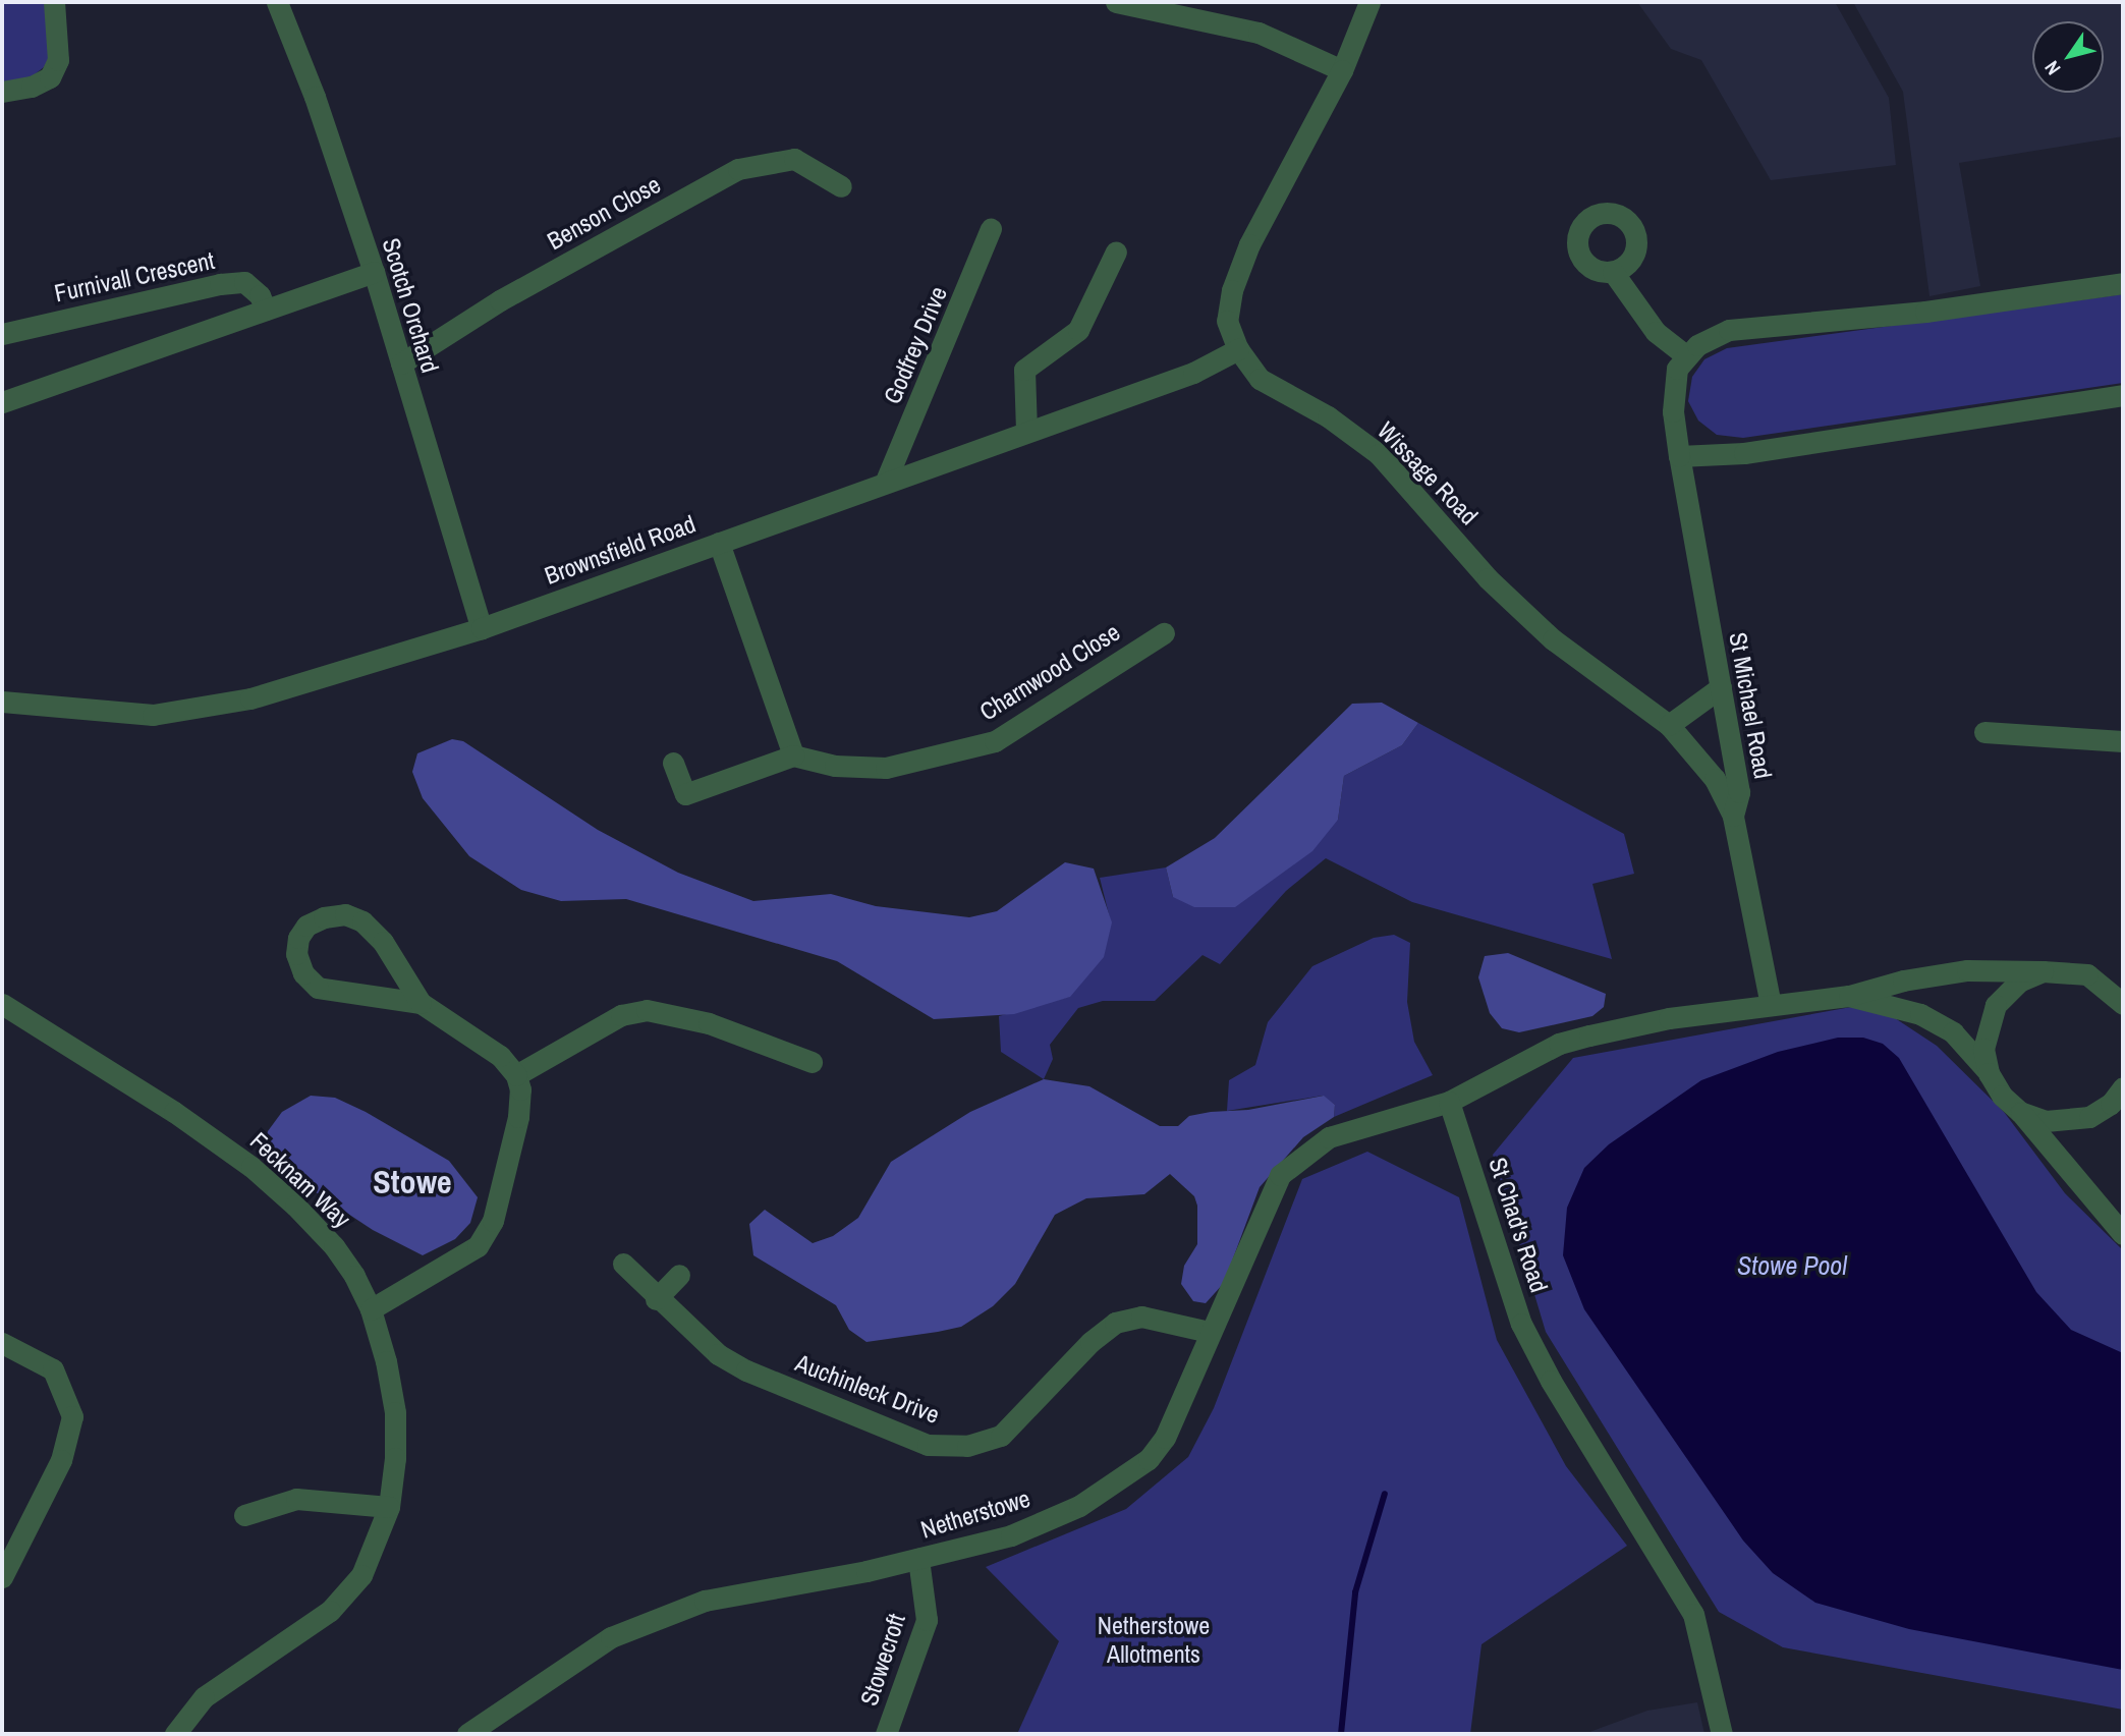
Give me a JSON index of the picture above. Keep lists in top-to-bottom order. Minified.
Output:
{"streets":{"street":["Benson Close","Furnivall Crescent","Scotch Orchard","Godfrey Drive","Wissage Road","Brownsfield Road","Charnwood Close","St Michael Road","Fecknam Way","St Chad's Road","Auchinleck Drive","Netherstowe","Stowecroft"]},"crossings":[["Benson Close","Scotch Orchard"],["Scotch Orchard","Brownsfield Road"],["Godfrey Drive","Brownsfield Road"],["Wissage Road","Brownsfield Road"],["Wissage Road","St Michael Road"],["St Chad's Road","Netherstowe"],["Auchinleck Drive","Netherstowe"],["Netherstowe","Stowecroft"]],"districts":["Stowe"],"water":["Stowe Pool"],"parks":["Netherstowe Allotments"],"north":"bottom left"}
